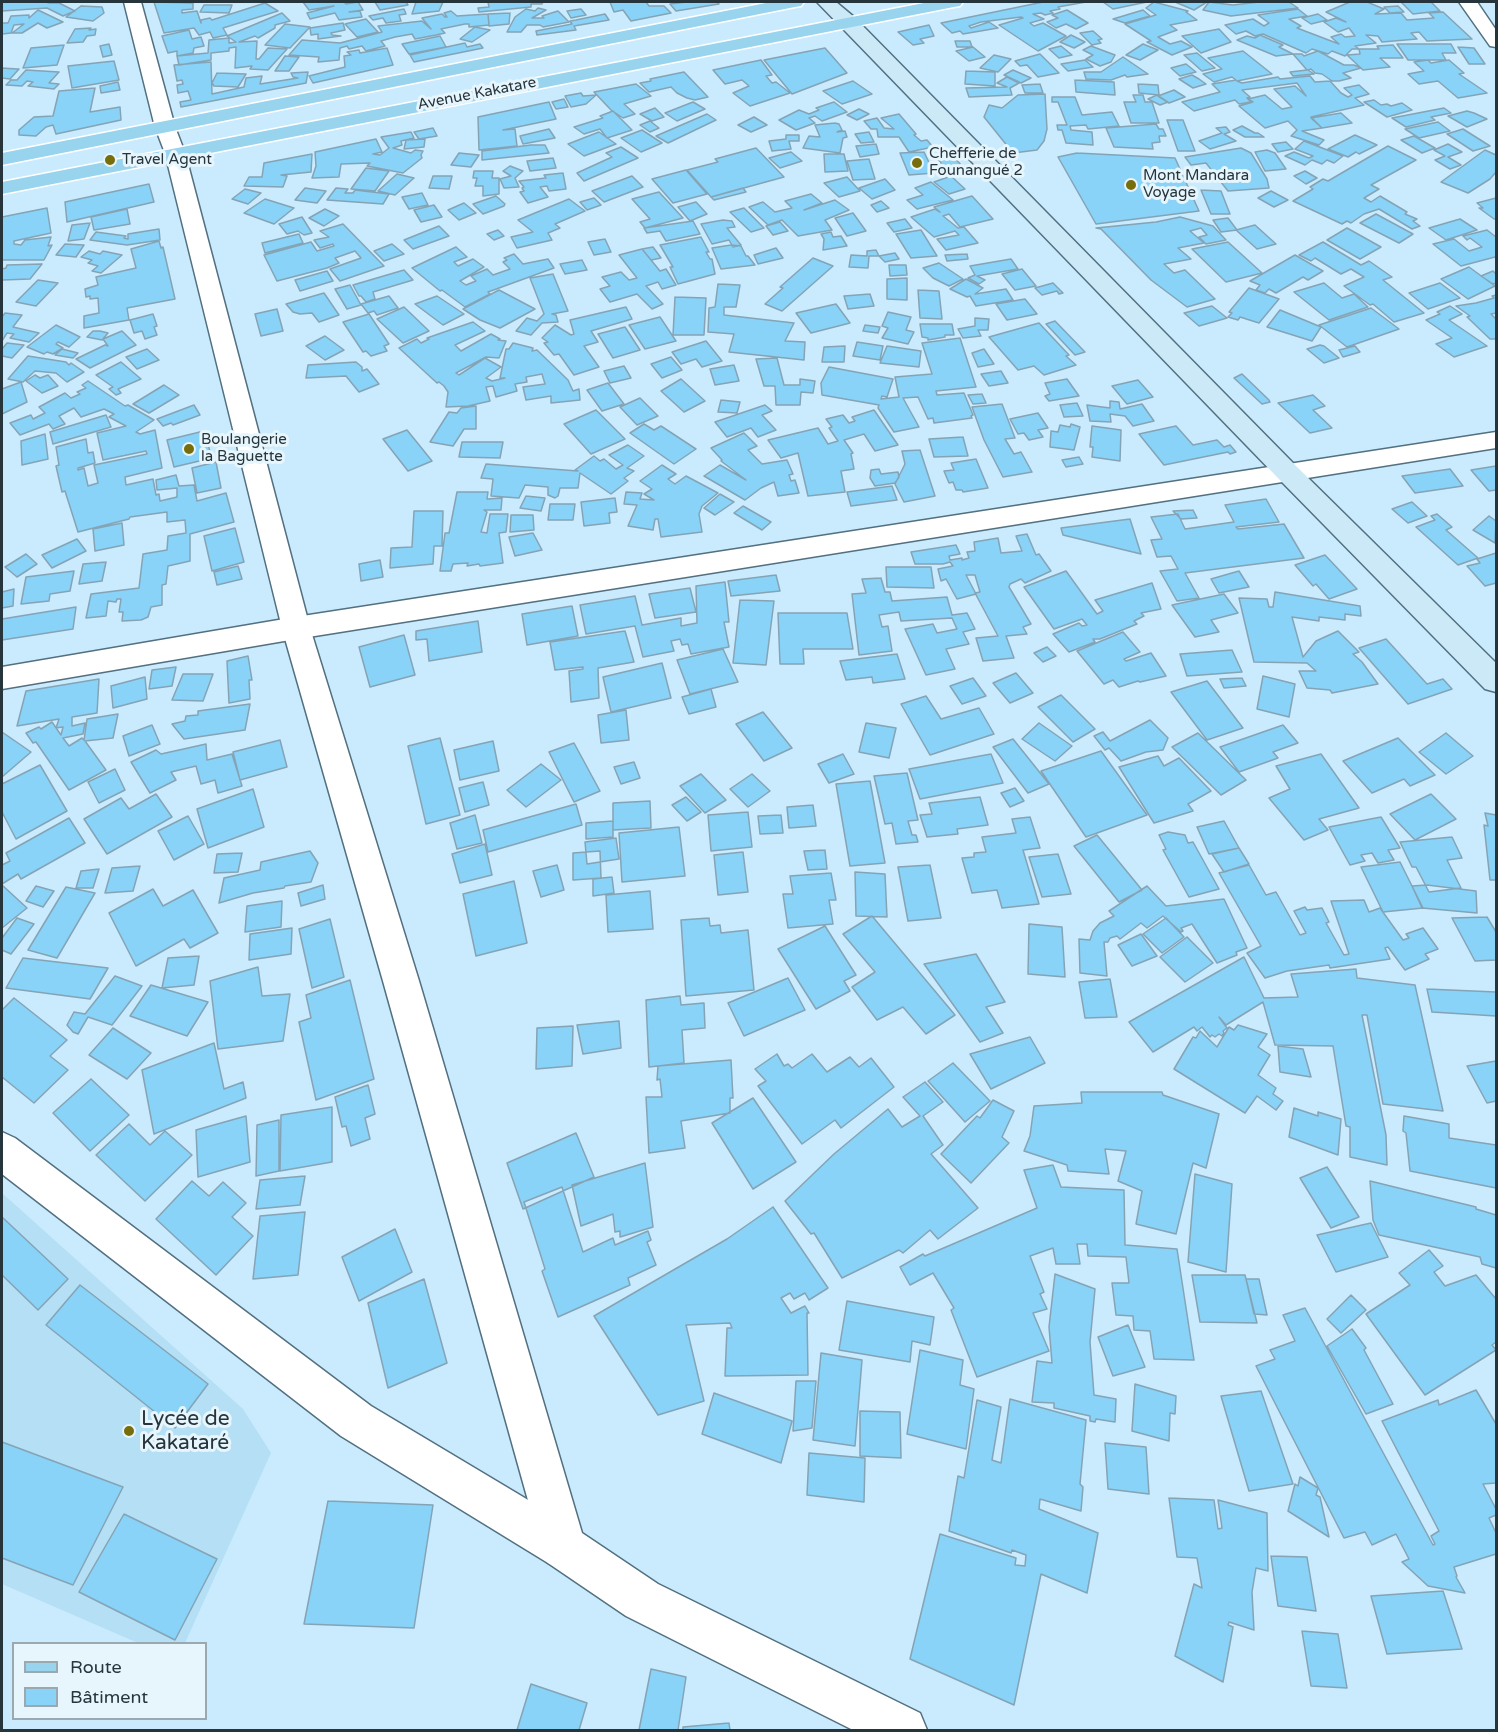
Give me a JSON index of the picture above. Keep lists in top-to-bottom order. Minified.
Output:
{"streets":{"main road":["Avenue Kakatare"]},"places":["Travel Agent","Chefferie de Founangué 2","Mont Mandara Voyage","Boulangerie la Baguette","Lycée de Kakataré"],"legend":["Route","Bâtiment"]}
